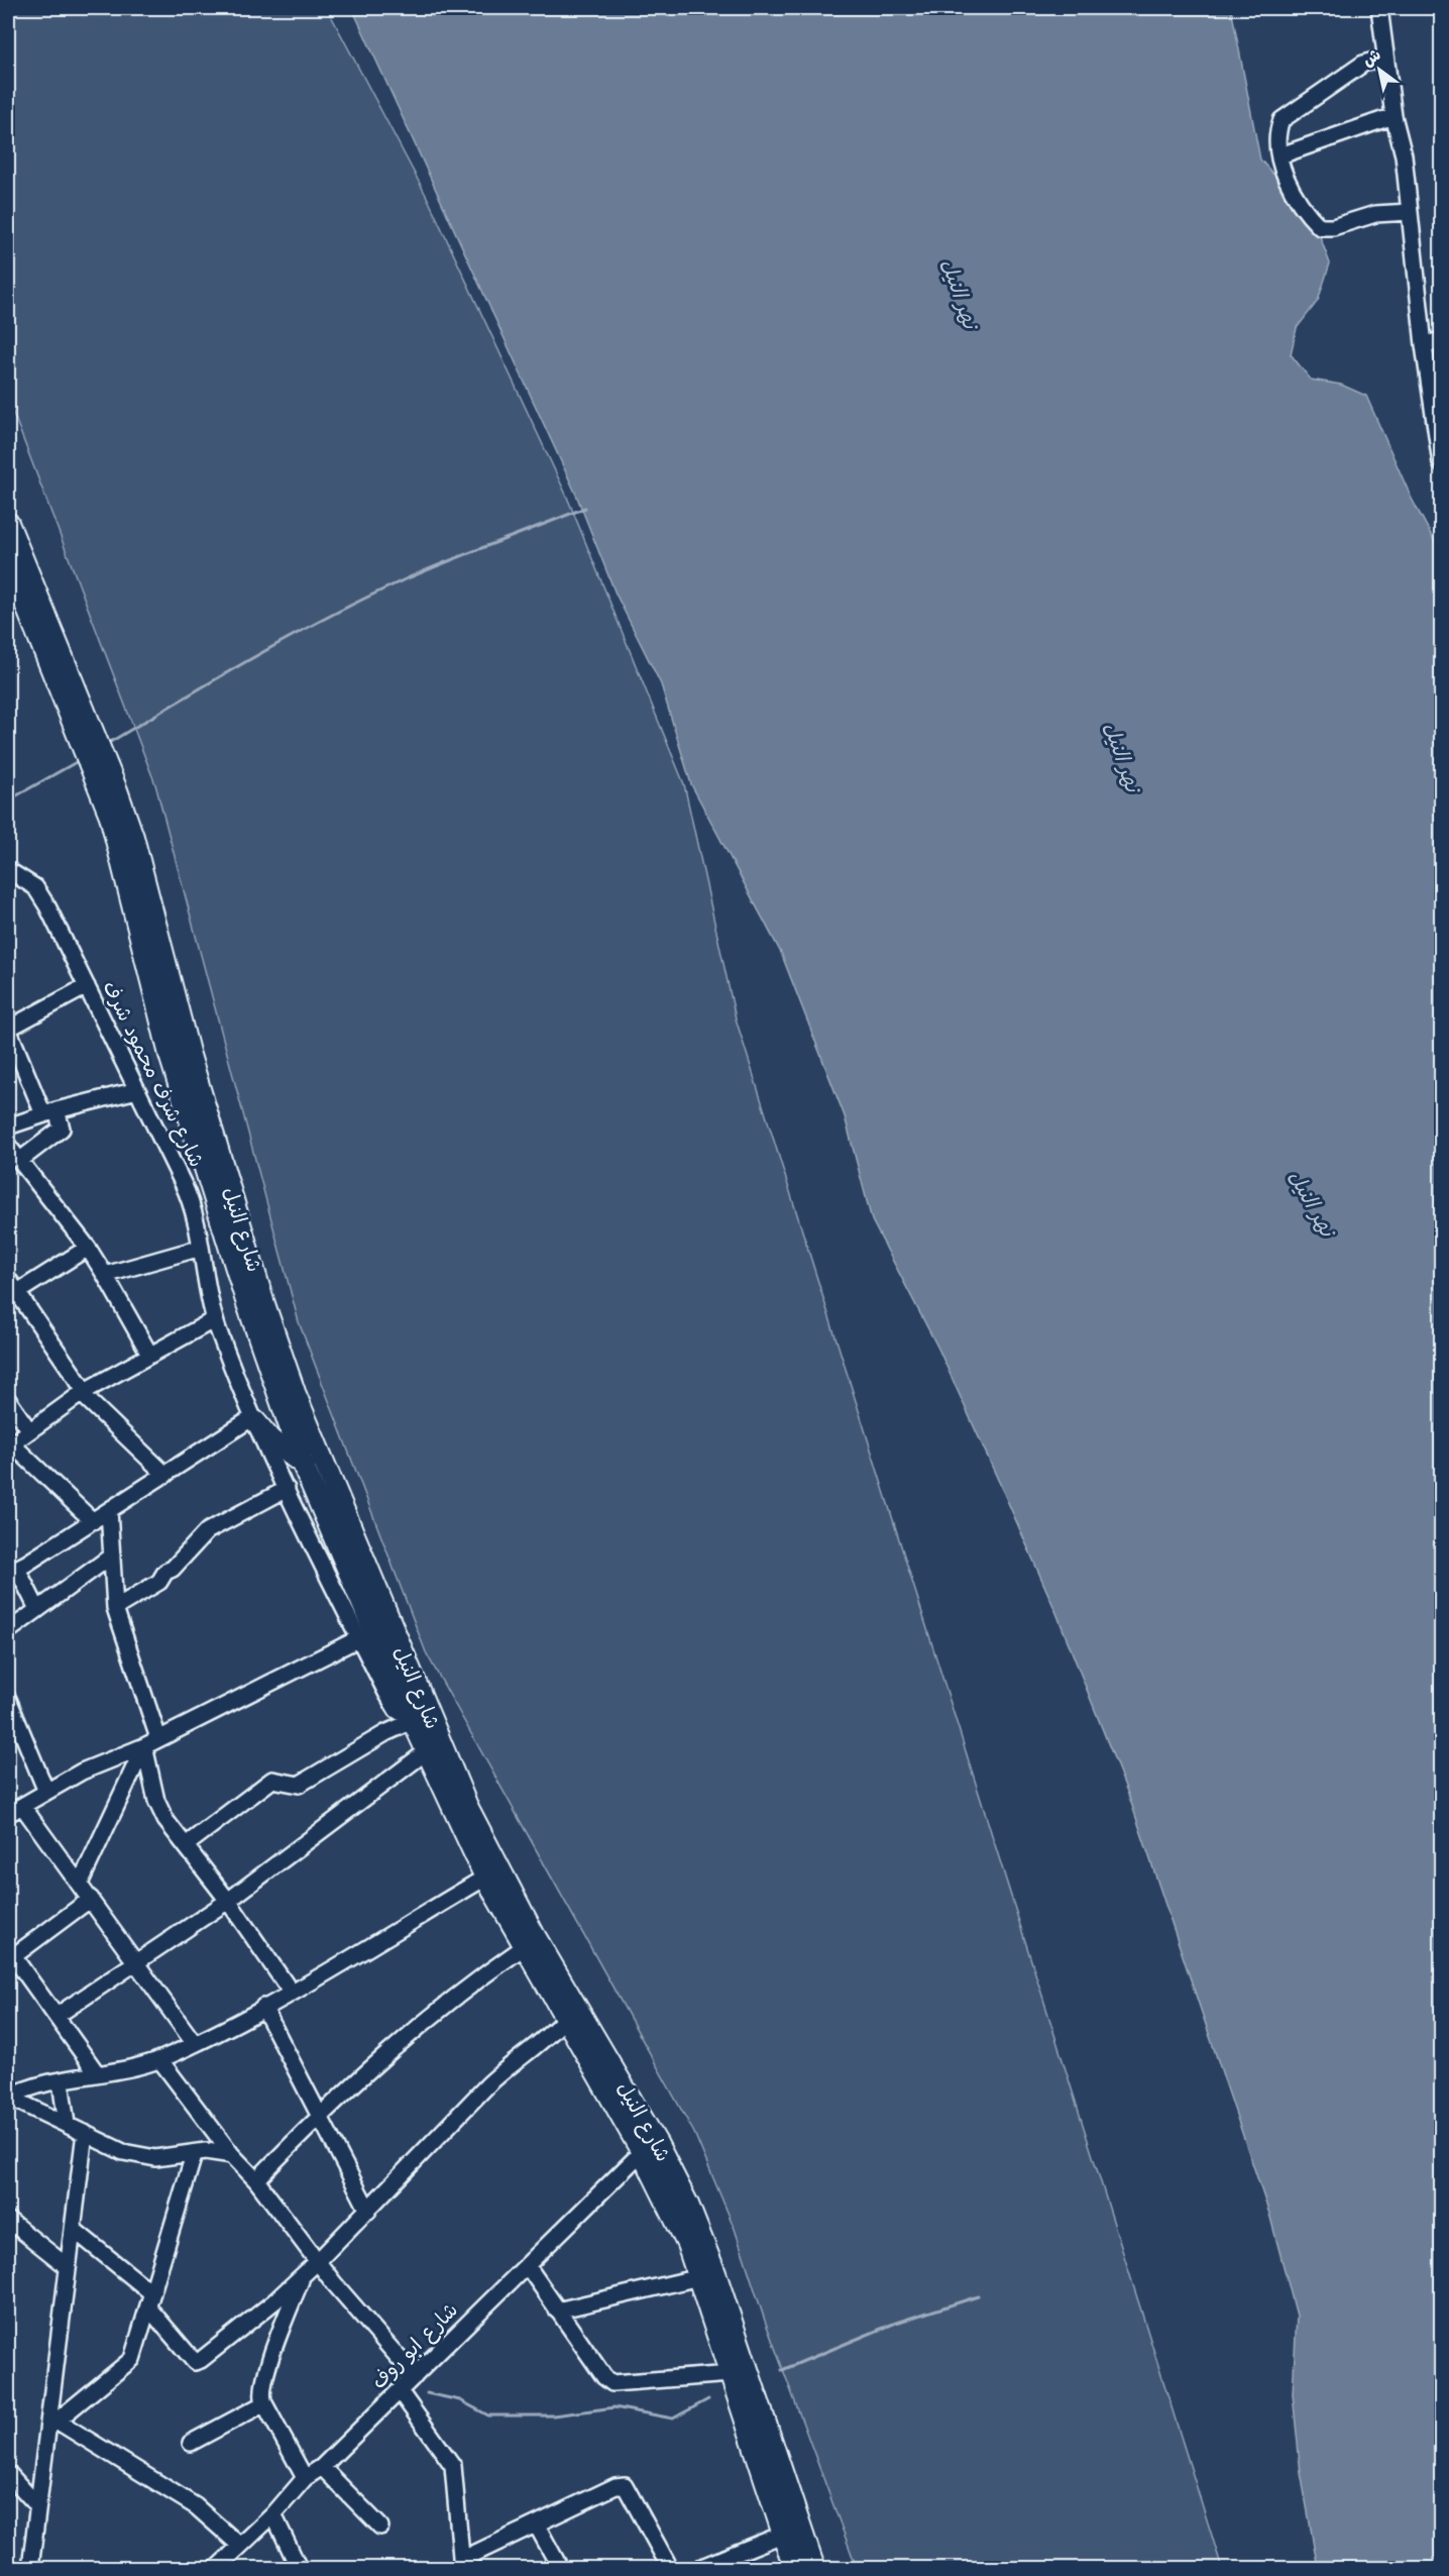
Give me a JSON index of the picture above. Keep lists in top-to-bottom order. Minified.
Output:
{"streets":{"main road":["شارع النيل"],"street":["شارع شرف محمود شرف","شارع ابو روف"]},"crossings":[["شارع شرف محمود شرف","شارع النيل"],["شارع النيل","شارع ابو روف"]],"water":["نهر النيل"],"north":"top left"}
